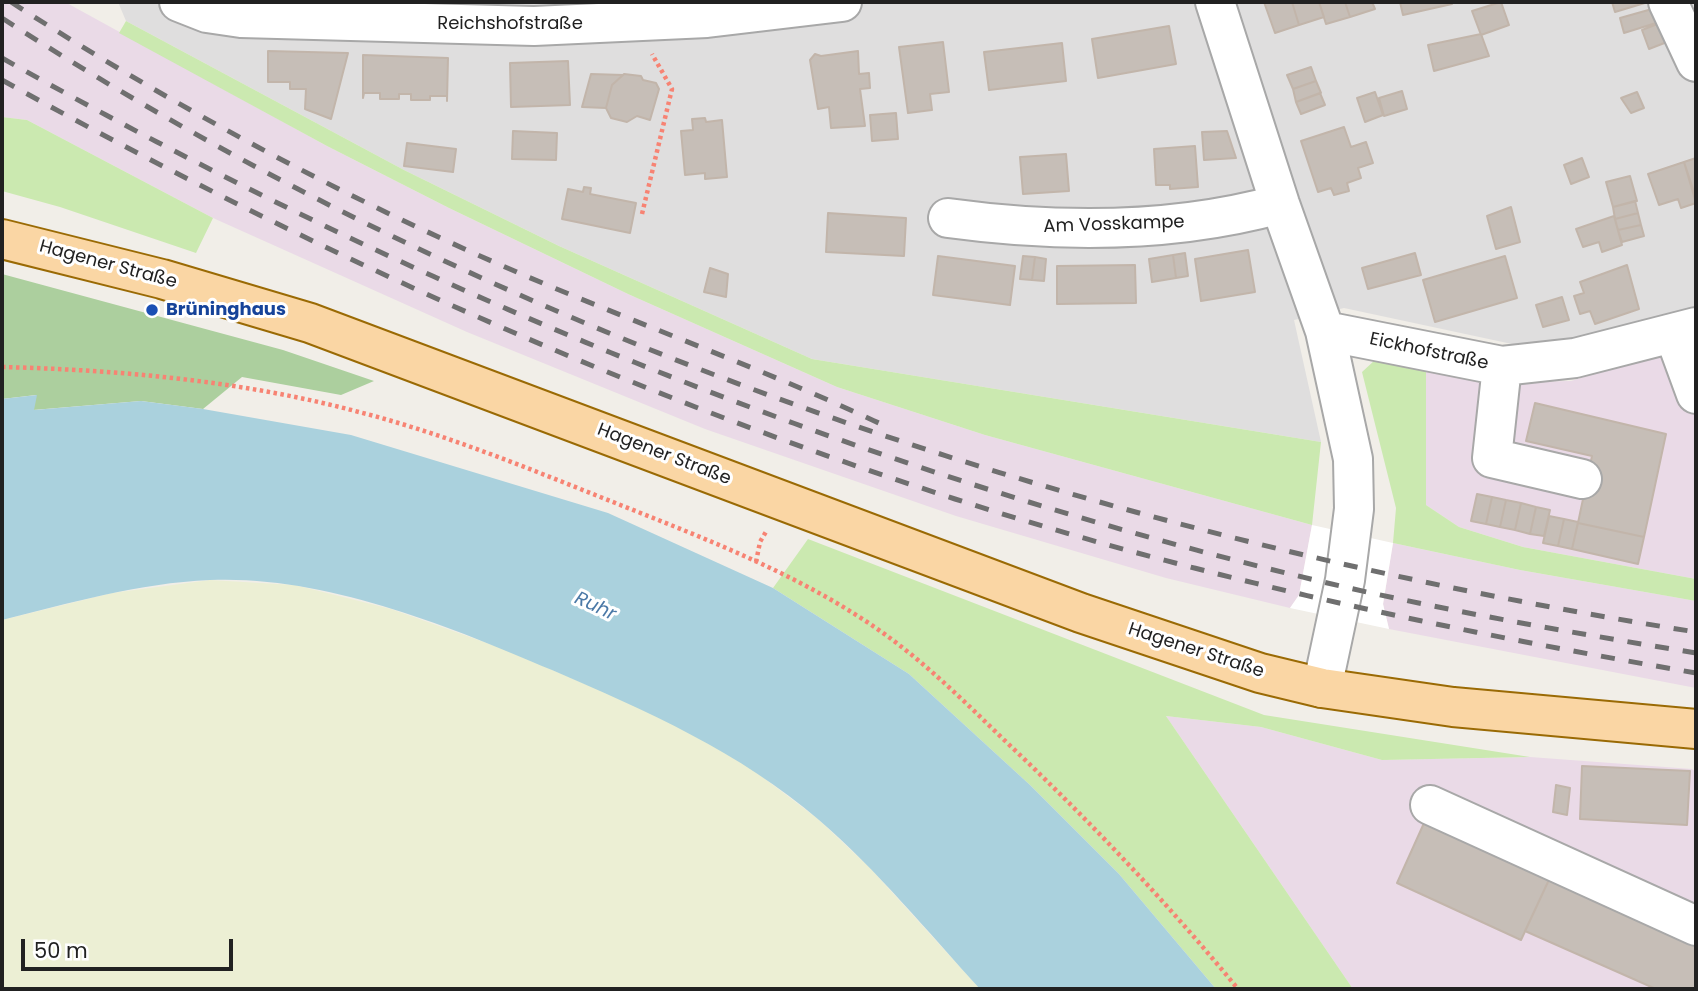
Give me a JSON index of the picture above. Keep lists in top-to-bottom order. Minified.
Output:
{"streets":{"main road":["Hagener Straße"],"street":["Reichshofstraße","Am Vosskampe","Eickhofstraße"]},"water":["Ruhr"],"places":["Brüninghaus"],"scale_bar":"50 m"}
